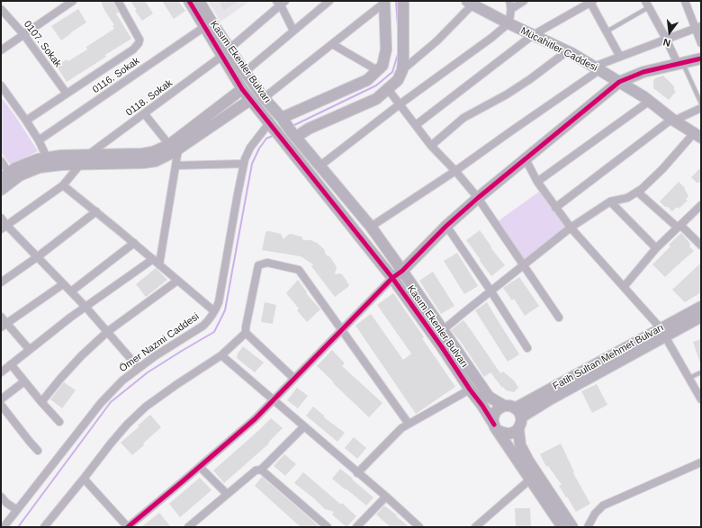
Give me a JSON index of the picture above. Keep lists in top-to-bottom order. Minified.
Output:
{"streets":{"street":["0107. Sokak","Mücahitler Caddesi","Kasım Ekenler Bulvarı","0116. Sokak","0118. Sokak","Ömer Nazmi Caddesi","Fatih Sultan Mehmet Bulvarı"]},"crossings":[["Kasım Ekenler Bulvarı","0116. Sokak"],["Kasım Ekenler Bulvarı","0118. Sokak"],["Kasım Ekenler Bulvarı","Ömer Nazmi Caddesi"],["Kasım Ekenler Bulvarı","Fatih Sultan Mehmet Bulvarı"]],"north":"bottom"}
